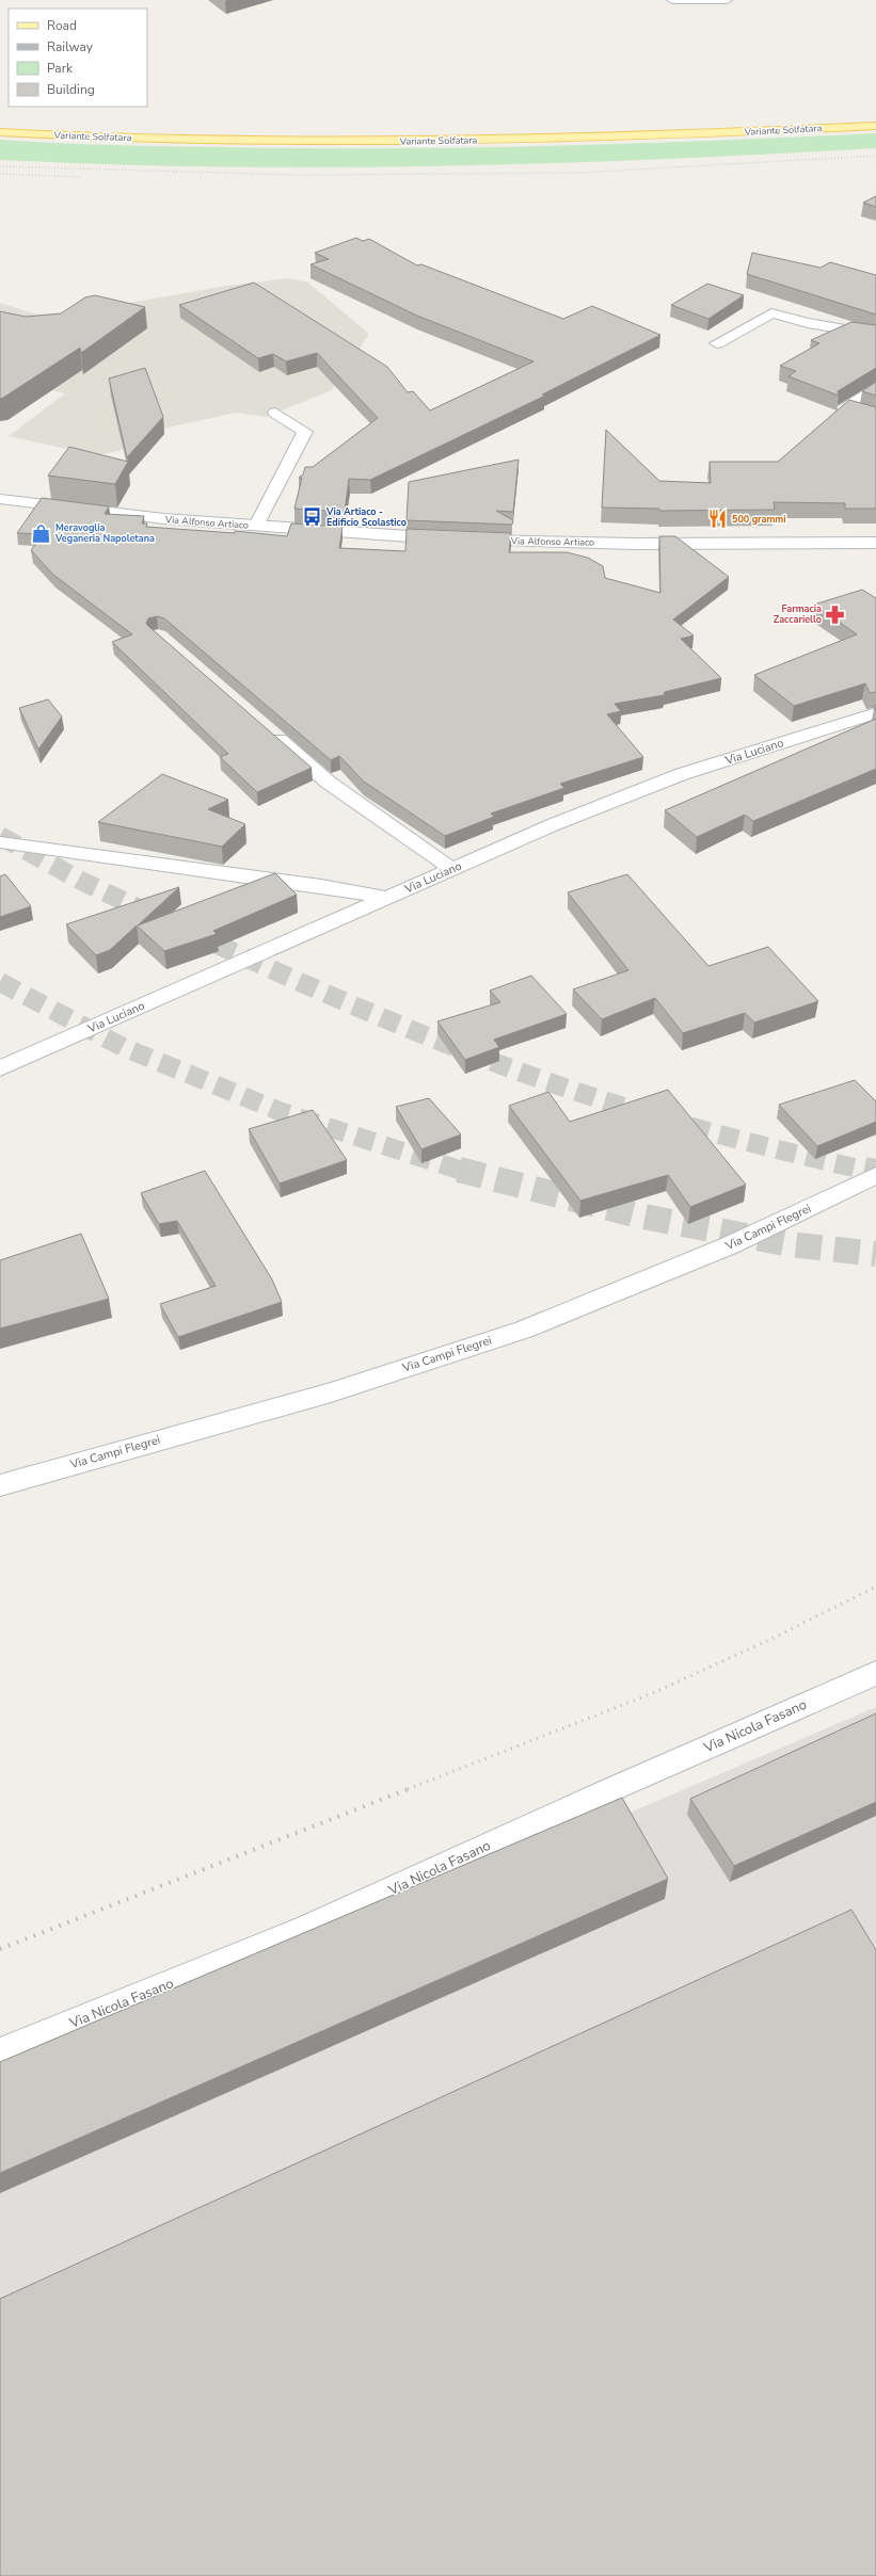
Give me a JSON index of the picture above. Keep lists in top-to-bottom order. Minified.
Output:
{"streets":{"main road":["Variante Solfatara"],"street":["Via Alfonso Artiaco","Via Luciano","Via Campi Flegrei","Via Nicola Fasano"]},"places":{"bus stop":["Via Artiaco - Edificio Scolastico"],"restaurant":["500 grammi"],"shop":["Meravoglia Veganeria Napoletana"],"pharmacy":["Farmacia Zaccariello"]},"legend":["Road","Railway","Park","Building"]}
